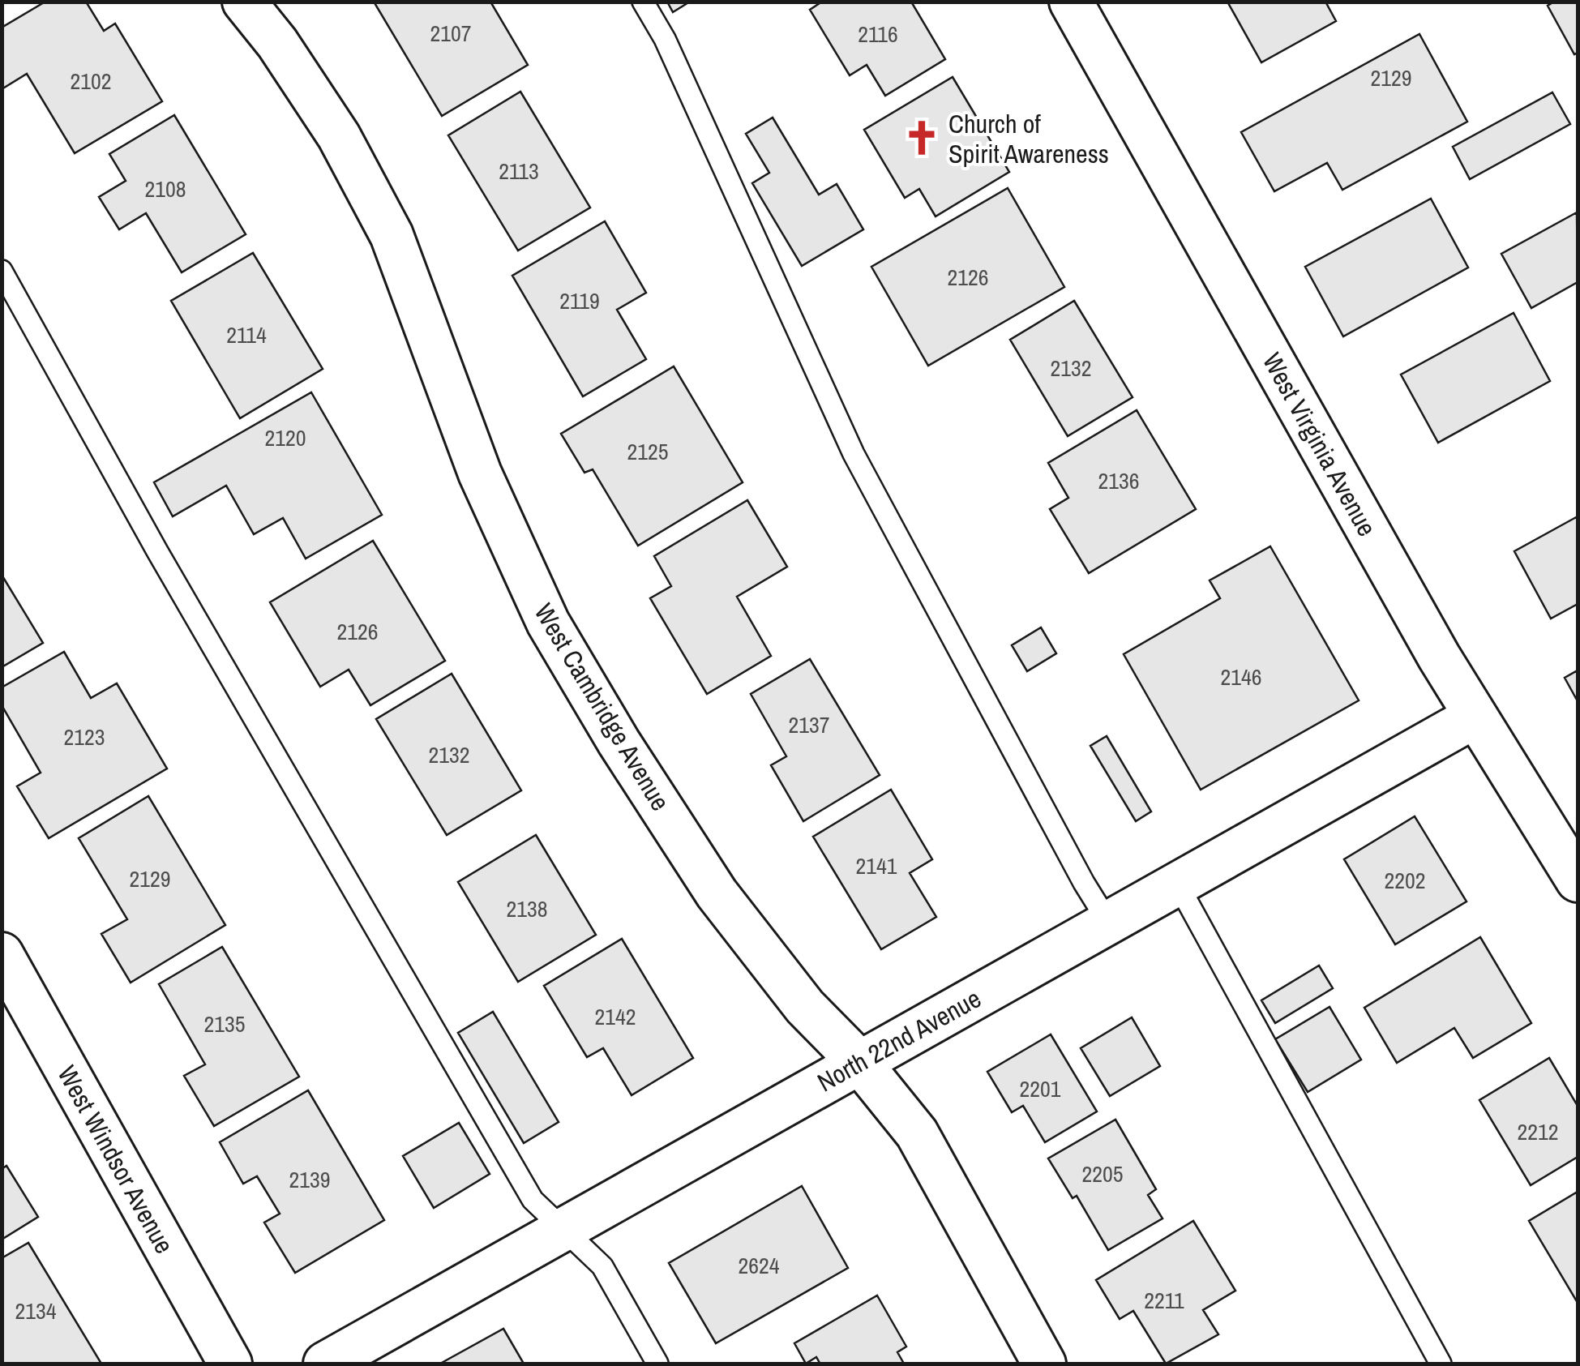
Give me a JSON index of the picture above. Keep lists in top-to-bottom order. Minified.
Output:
{"streets":{"street":["West Virginia Avenue","West Cambridge Avenue","North 22nd Avenue","West Windsor Avenue"]},"crossings":[["West Virginia Avenue","North 22nd Avenue"],["West Cambridge Avenue","North 22nd Avenue"]],"places":{"church":["Church of Spirit Awareness"]},"house_numbers":["2107","2116","2129","2102","2113","2108","2126","2119","2114","2132","2120","2125","2136","2126","2146","2137","2123","2132","2141","2129","2202","2138","2142","2135","2201","2212","2205","2139","2624","2211","2134"]}
